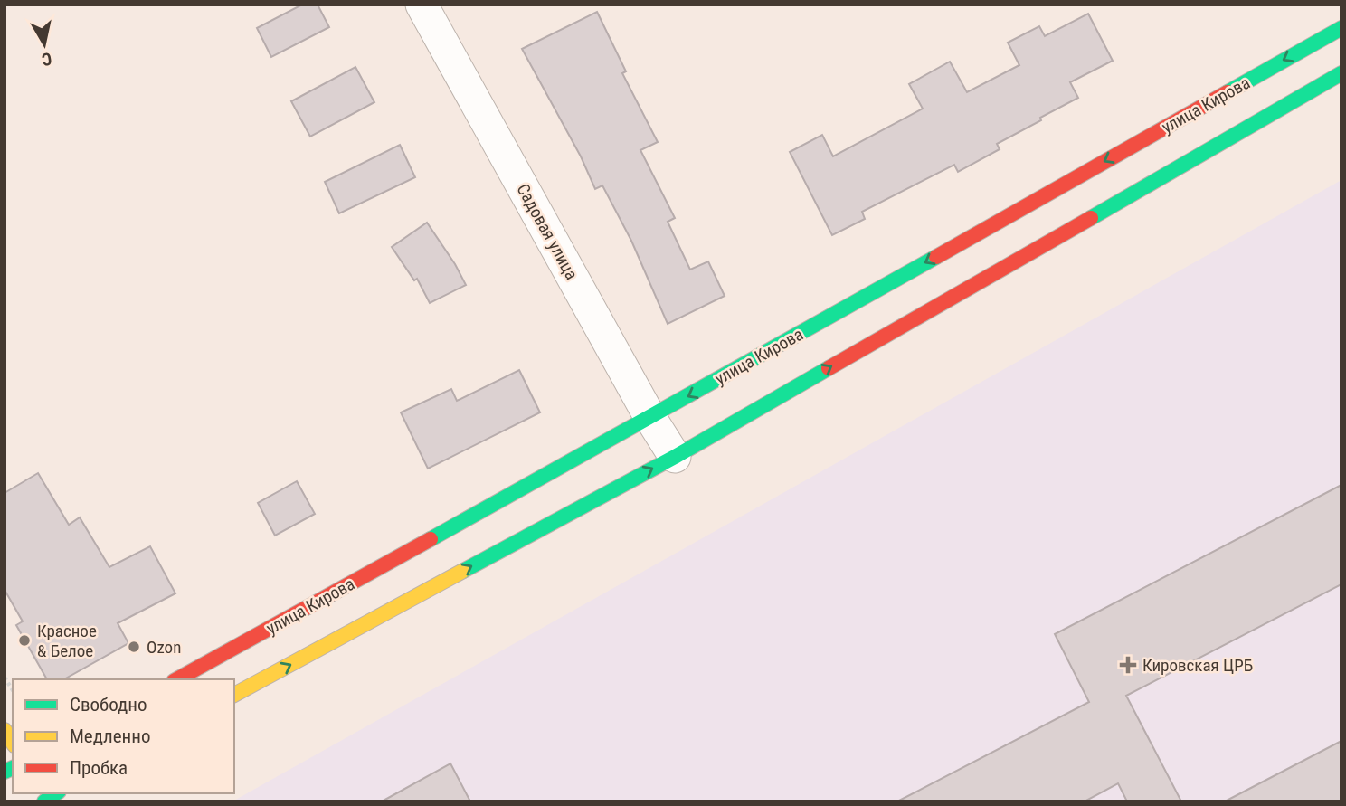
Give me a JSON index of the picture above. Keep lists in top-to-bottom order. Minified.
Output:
{"streets":{"street":["улица Кирова","Садовая улица"]},"crossings":[["улица Кирова","Садовая улица"]],"places":{"other":["Красное & Белое","Ozon"],"health":["Кировская ЦРБ"]},"legend":["Свободно","Медленно","Пробка"],"north":"bottom"}
